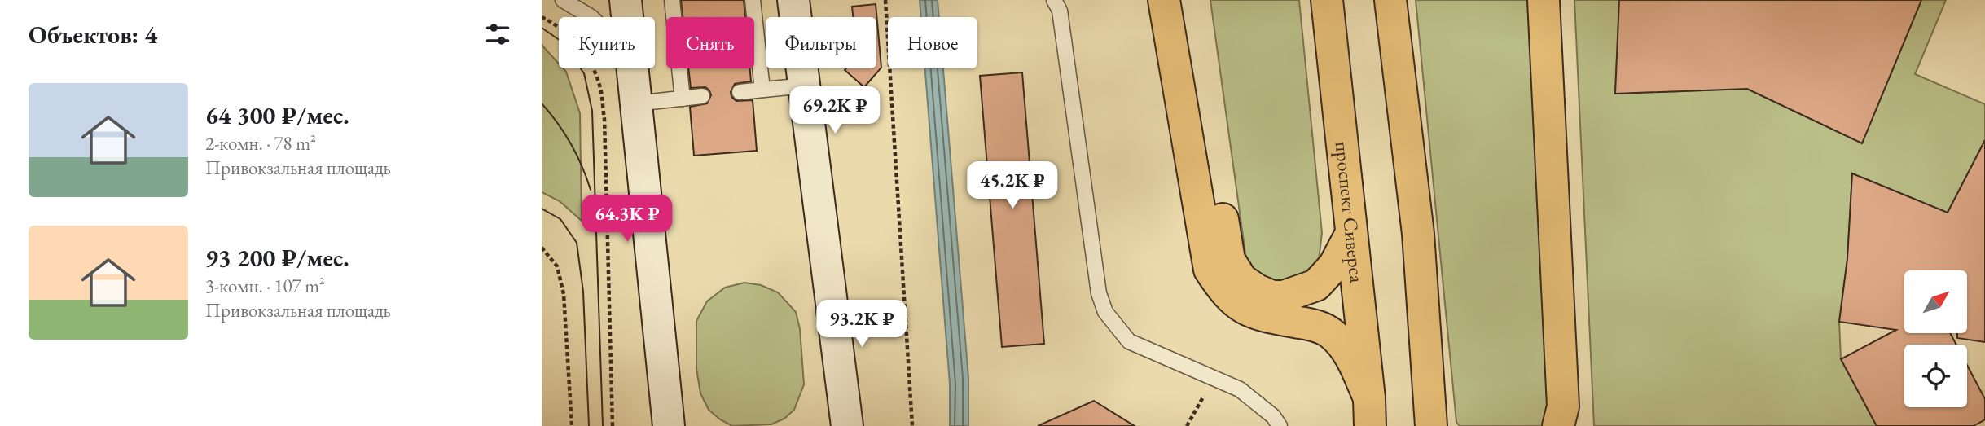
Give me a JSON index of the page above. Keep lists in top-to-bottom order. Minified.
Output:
{"streets":{"main road":["проспект Сиверса"]},"north":"top right","page":{"heading":"Объектов: 4","chip":["Купить","Снять","Фильтры","Новое"],"list":[{"name":"64 300 ₽/мес.","note":"2-комн. · 78 m² · Привокзальная площадь"},{"name":"93 200 ₽/мес.","note":"3-комн. · 107 m² · Привокзальная площадь"}],"price":["69.2K ₽","45.2K ₽","64.3K ₽","93.2K ₽"]}}
